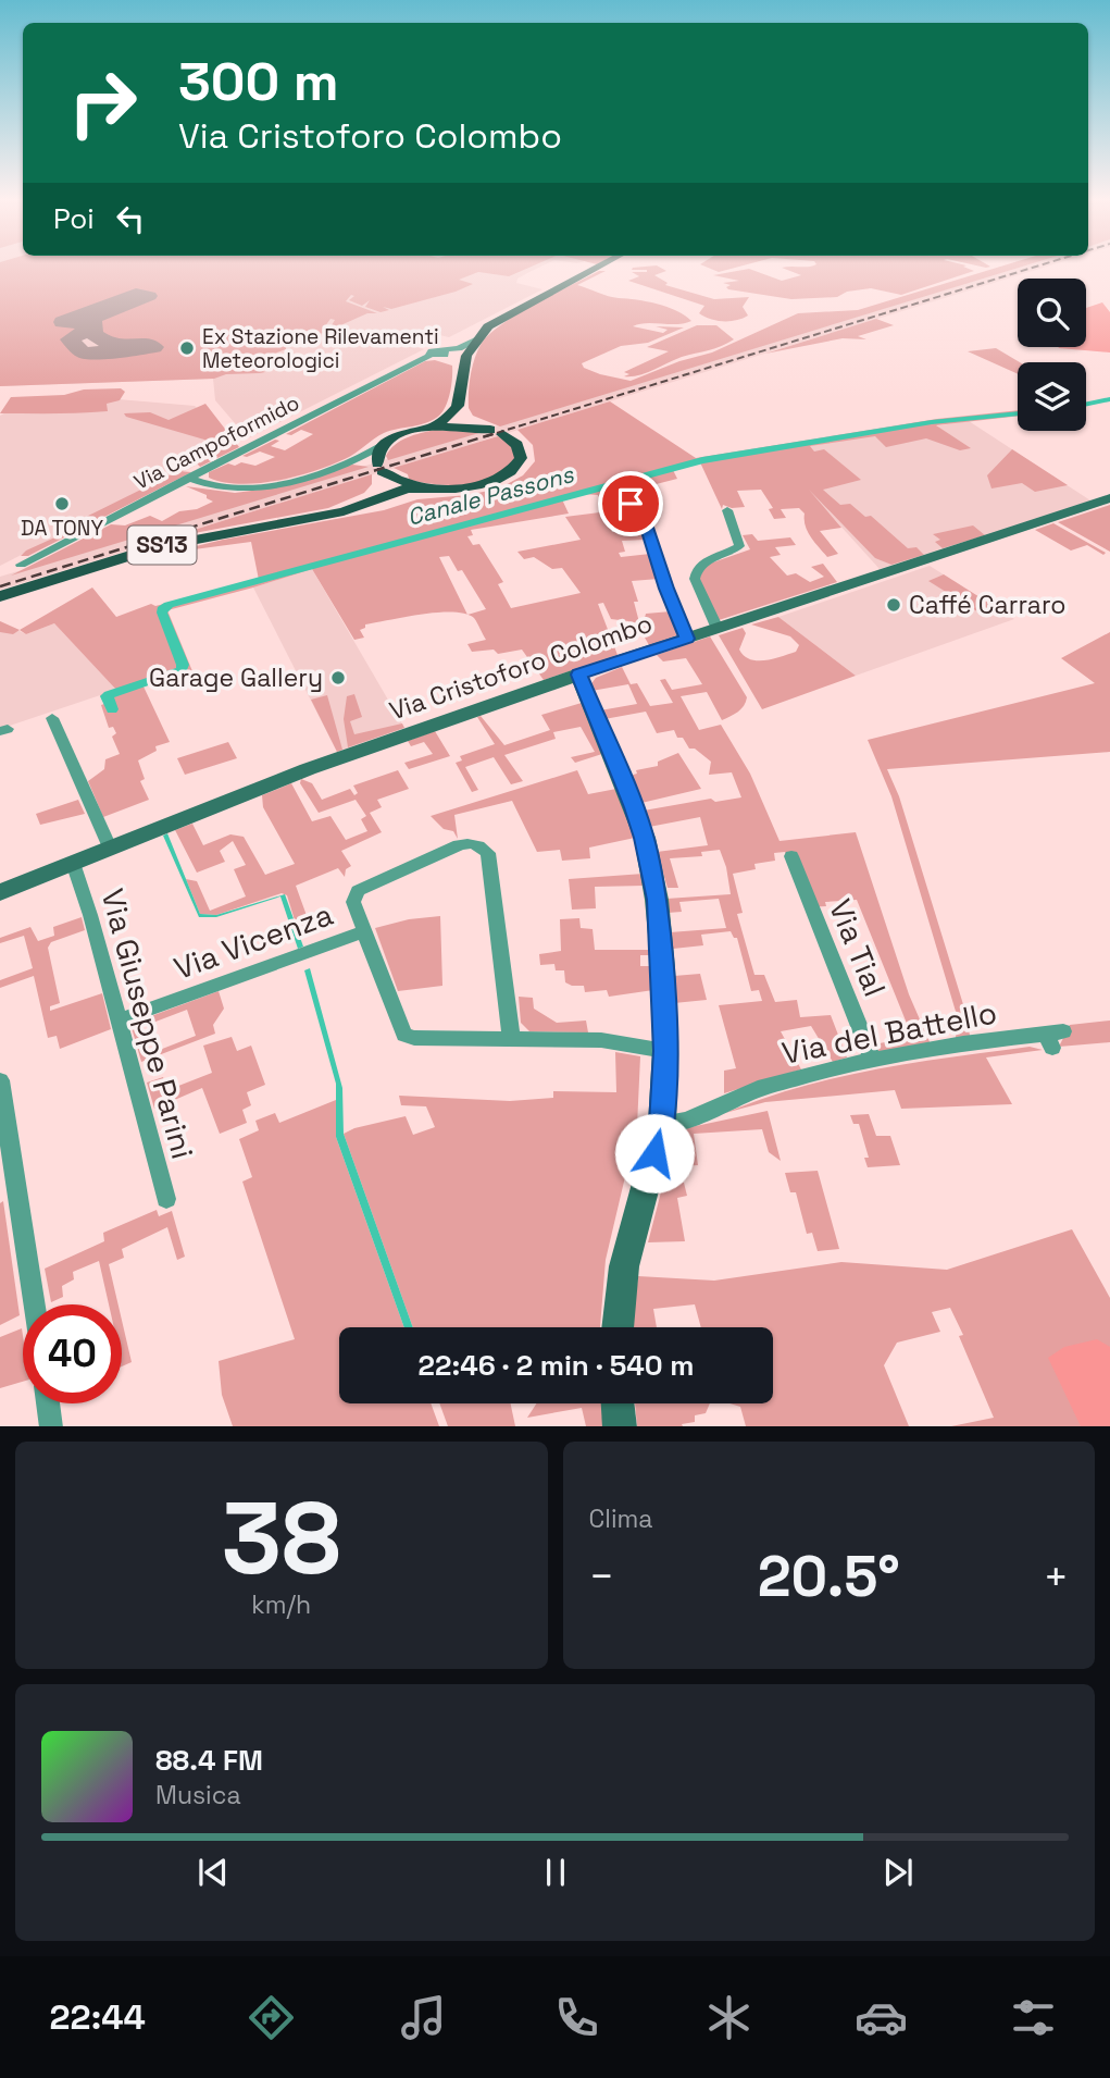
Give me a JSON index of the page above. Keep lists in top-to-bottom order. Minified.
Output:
{"streets":{"main road":["SS13","Via Cristoforo Colombo"],"street":["Via Campoformido","Via Vicenza","Via Tial","Via Giuseppe Parini","Via del Battello"]},"crossings":[["Via Campoformido","SS13"],["Via Cristoforo Colombo","Via Giuseppe Parini"],["Via Vicenza","Via Giuseppe Parini"],["Via Tial","Via del Battello"]],"water":["Canale Passons"],"places":["Ex Stazione Rilevamenti Meteorologici","DA TONY","Caffé Carraro","Garage Gallery"],"page":{"turn":["300 m","Via Cristoforo Colombo"],"then":"Poi","limit":"40","trip":"22:46 · 2 min · 540 m","tile":[["38","km/h"],"Clima"],"heat":["−","20.5°","+"],"song":["88.4 FM","Musica"],"tabs":"22:44"}}
